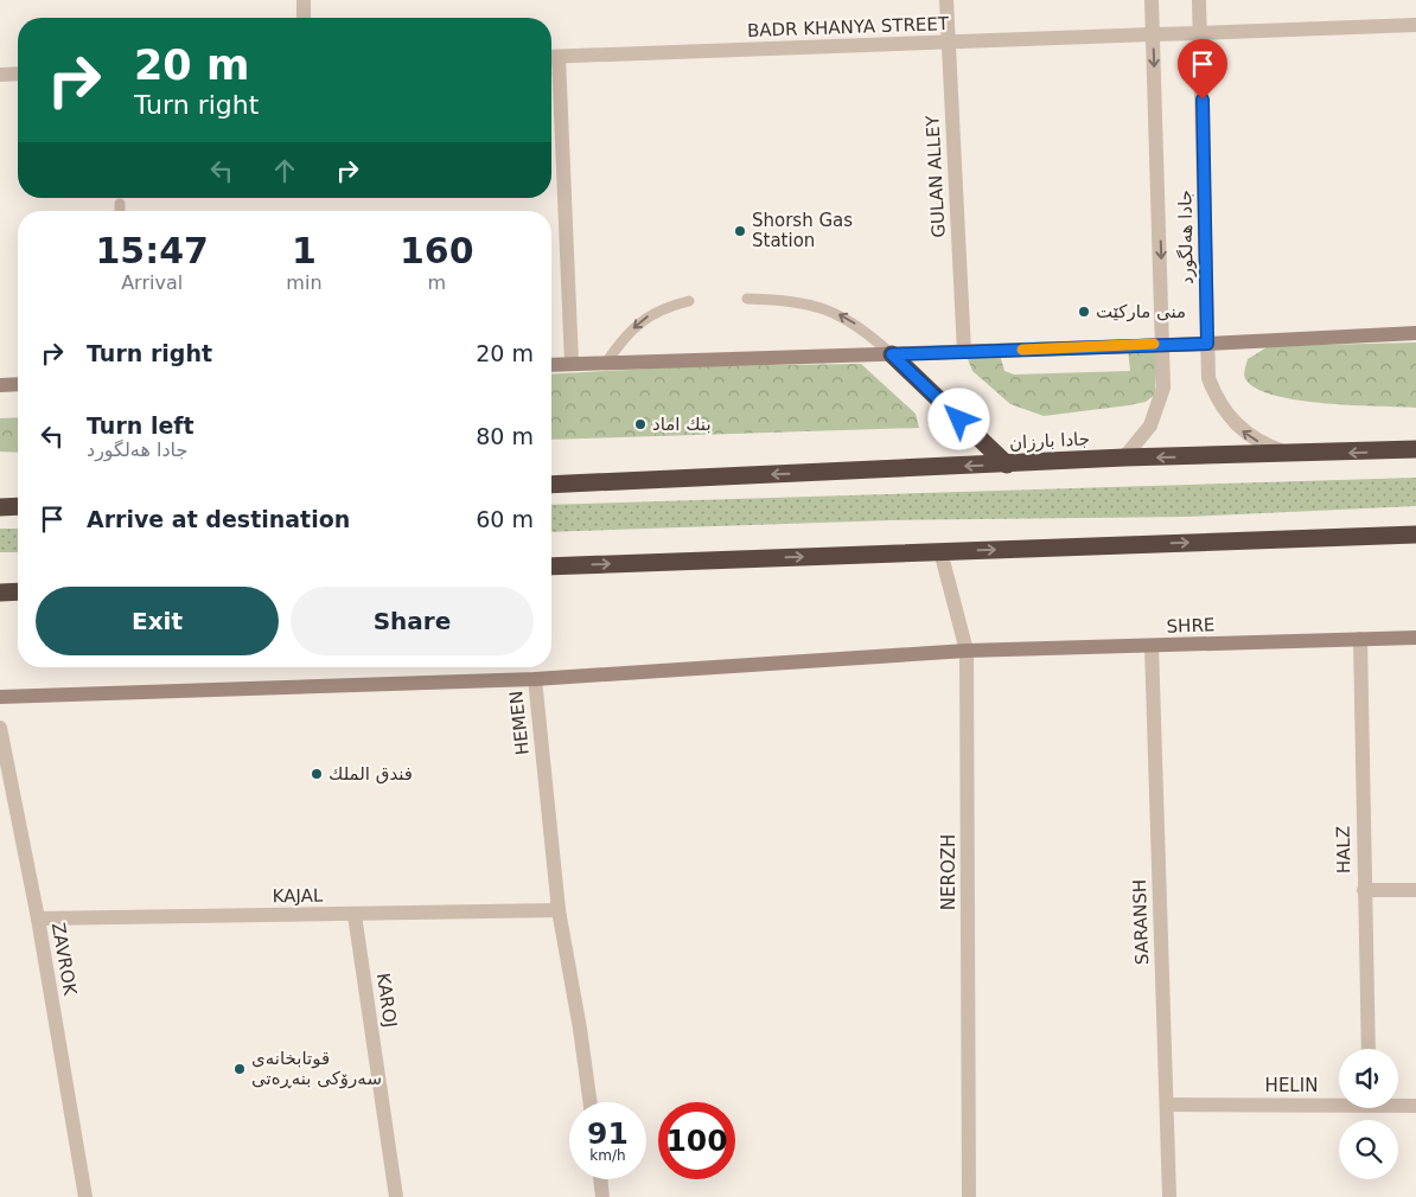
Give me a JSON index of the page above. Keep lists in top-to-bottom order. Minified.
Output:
{"streets":{"highway":["جادا بارزان"],"main road":["SHRE","HEMEN"],"street":["BADR KHANYA STREET","GULAN ALLEY","جادا هەلگورد","HALZ","NEROZH","KAJAL","SARANSH","ZAVROK","KAROJ","HELIN"]},"crossings":[["BADR KHANYA STREET","GULAN ALLEY"],["BADR KHANYA STREET","جادا هەلگورد"],["جادا هەلگورد","جادا بارزان"],["SHRE","HEMEN"],["SHRE","HALZ"],["SHRE","NEROZH"],["SHRE","SARANSH"],["HEMEN","KAJAL"],["KAJAL","ZAVROK"],["KAJAL","KAROJ"],["SARANSH","HELIN"]],"places":["Shorsh Gas Station","منی مارکێت","بنك اماد","فندق الملك","قوتابخانەی سەرۆکی بنەڕەتی"],"page":{"turn":["20 m","Turn right"],"eta":["15:47","Arrival","1","min","160","m"],"list":[{"name":"Turn right","value":"20 m"},{"name":"Turn left","note":"جادا هەلگورد","value":"80 m"},{"name":"Arrive at destination","value":"60 m"}],"buttons":["Exit","Share"],"speed":"91 km/h","limit":"100"}}
